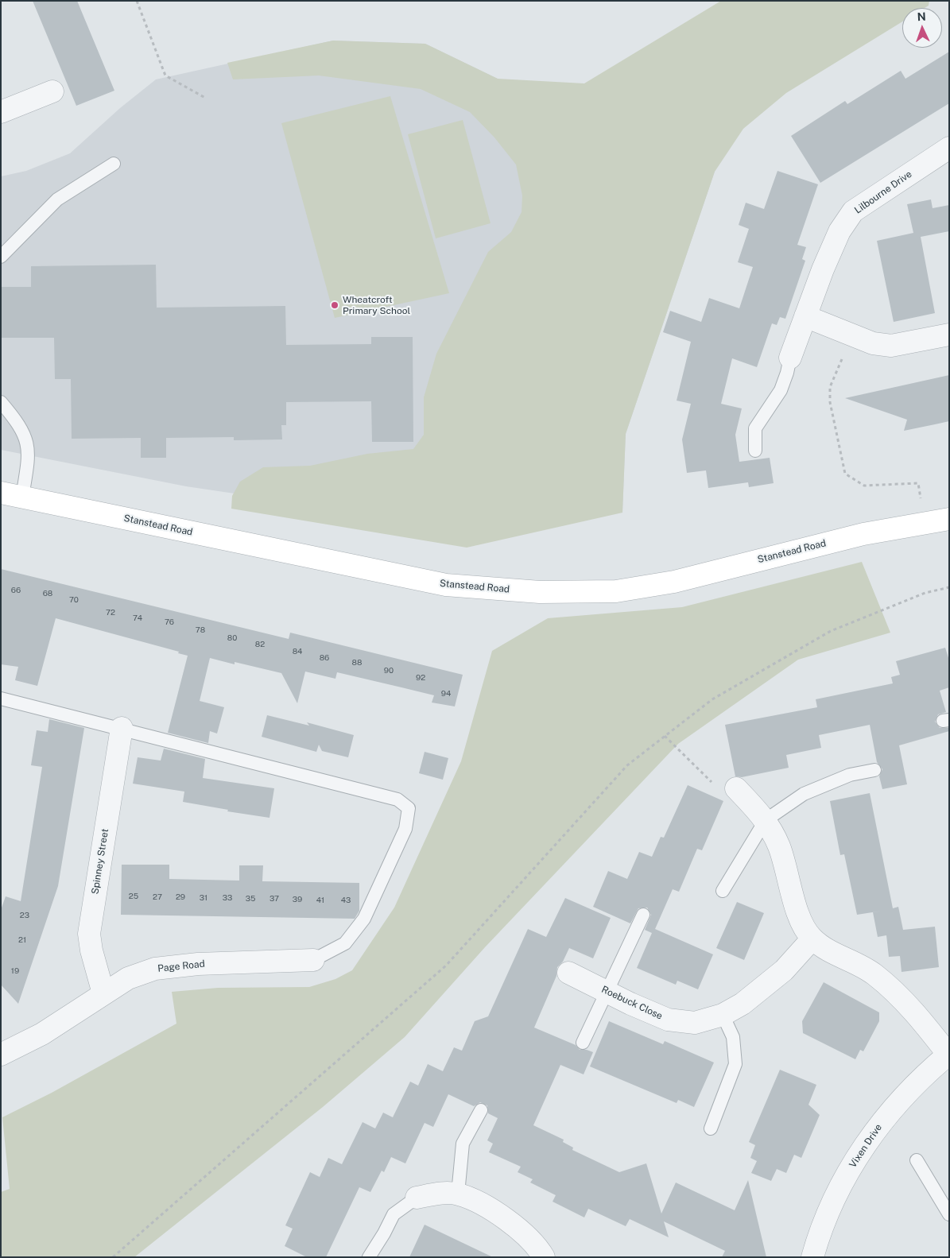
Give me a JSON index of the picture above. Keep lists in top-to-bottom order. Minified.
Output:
{"streets":{"main road":["Stanstead Road"],"street":["Lilbourne Drive","Spinney Street","Page Road","Roebuck Close","Vixen Drive"]},"crossings":[["Spinney Street","Page Road"]],"places":["Wheatcroft Primary School"],"house_numbers":["66","68","70","72","74","76","78","80","82","84","86","88","90","92","94","25","27","29","31","33","35","37","39","41","43","23","21","19"],"north":"top"}
